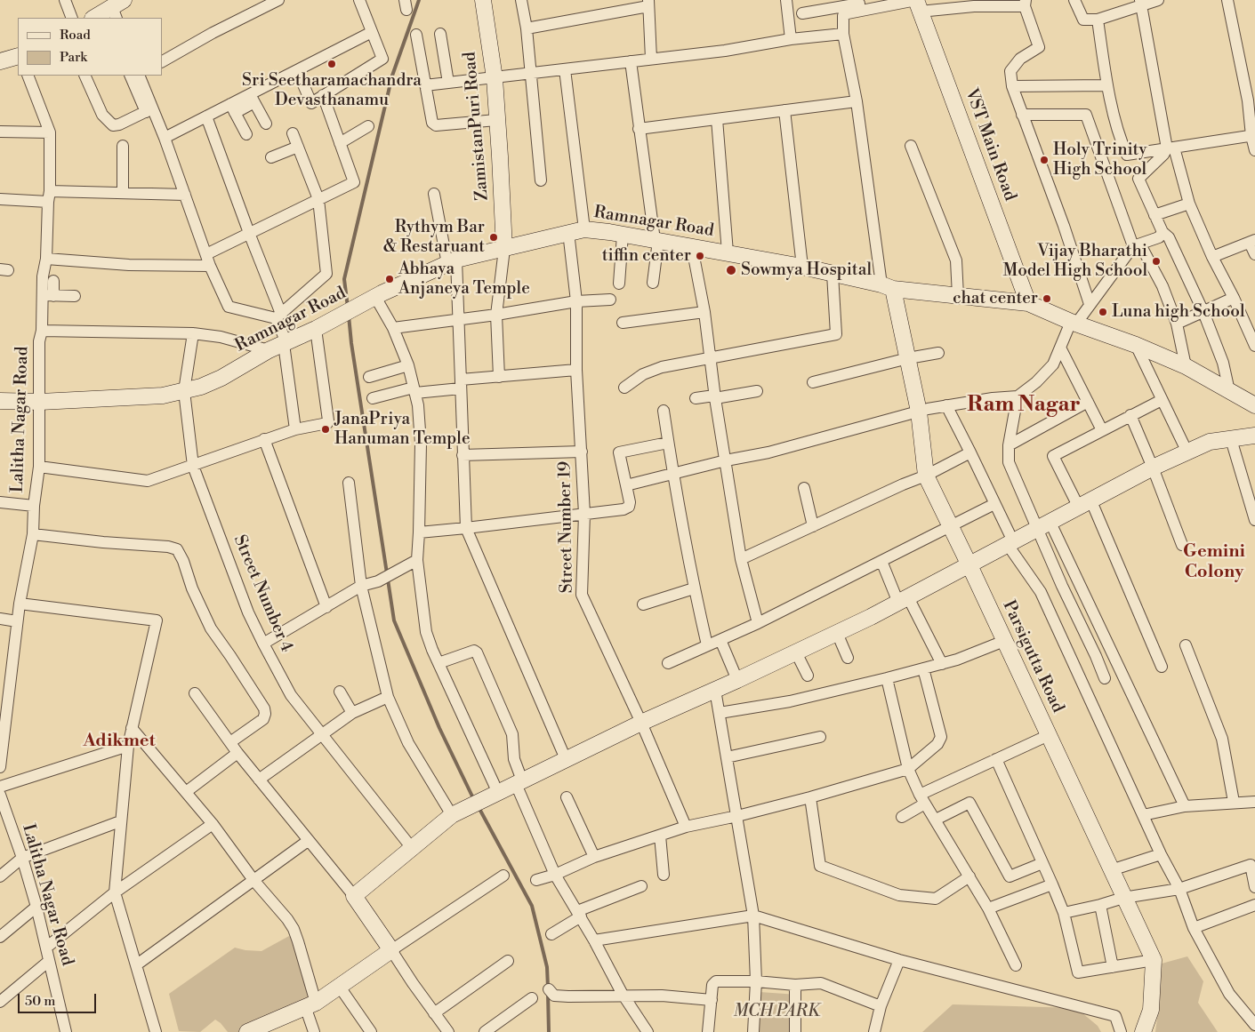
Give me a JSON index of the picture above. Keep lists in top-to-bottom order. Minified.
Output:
{"streets":{"street":["ZamistanPuri Road","VST Main Road","Ramnagar Road","Lalitha Nagar Road","Street Number 19","Street Number 4","Parsigutta Road"]},"crossings":[["ZamistanPuri Road","Ramnagar Road"],["VST Main Road","Ramnagar Road"],["Ramnagar Road","Lalitha Nagar Road"],["Ramnagar Road","Street Number 19"],["Ramnagar Road","Street Number 4"],["Ramnagar Road","Parsigutta Road"]],"districts":["Ram Nagar","Gemini Colony","Adikmet"],"parks":["MCH PARK"],"places":["Sri Seetharamachandra Devasthanamu","Holy Trinity High School","Rythym Bar & Restaruant","tiffin center","Vijay Bharathi Model High School","Sowmya Hospital","Abhaya Anjaneya Temple","chat center","Luna high School","JanaPriya Hanuman Temple"],"legend":["Road","Park"],"scale_bar":"50 m"}
